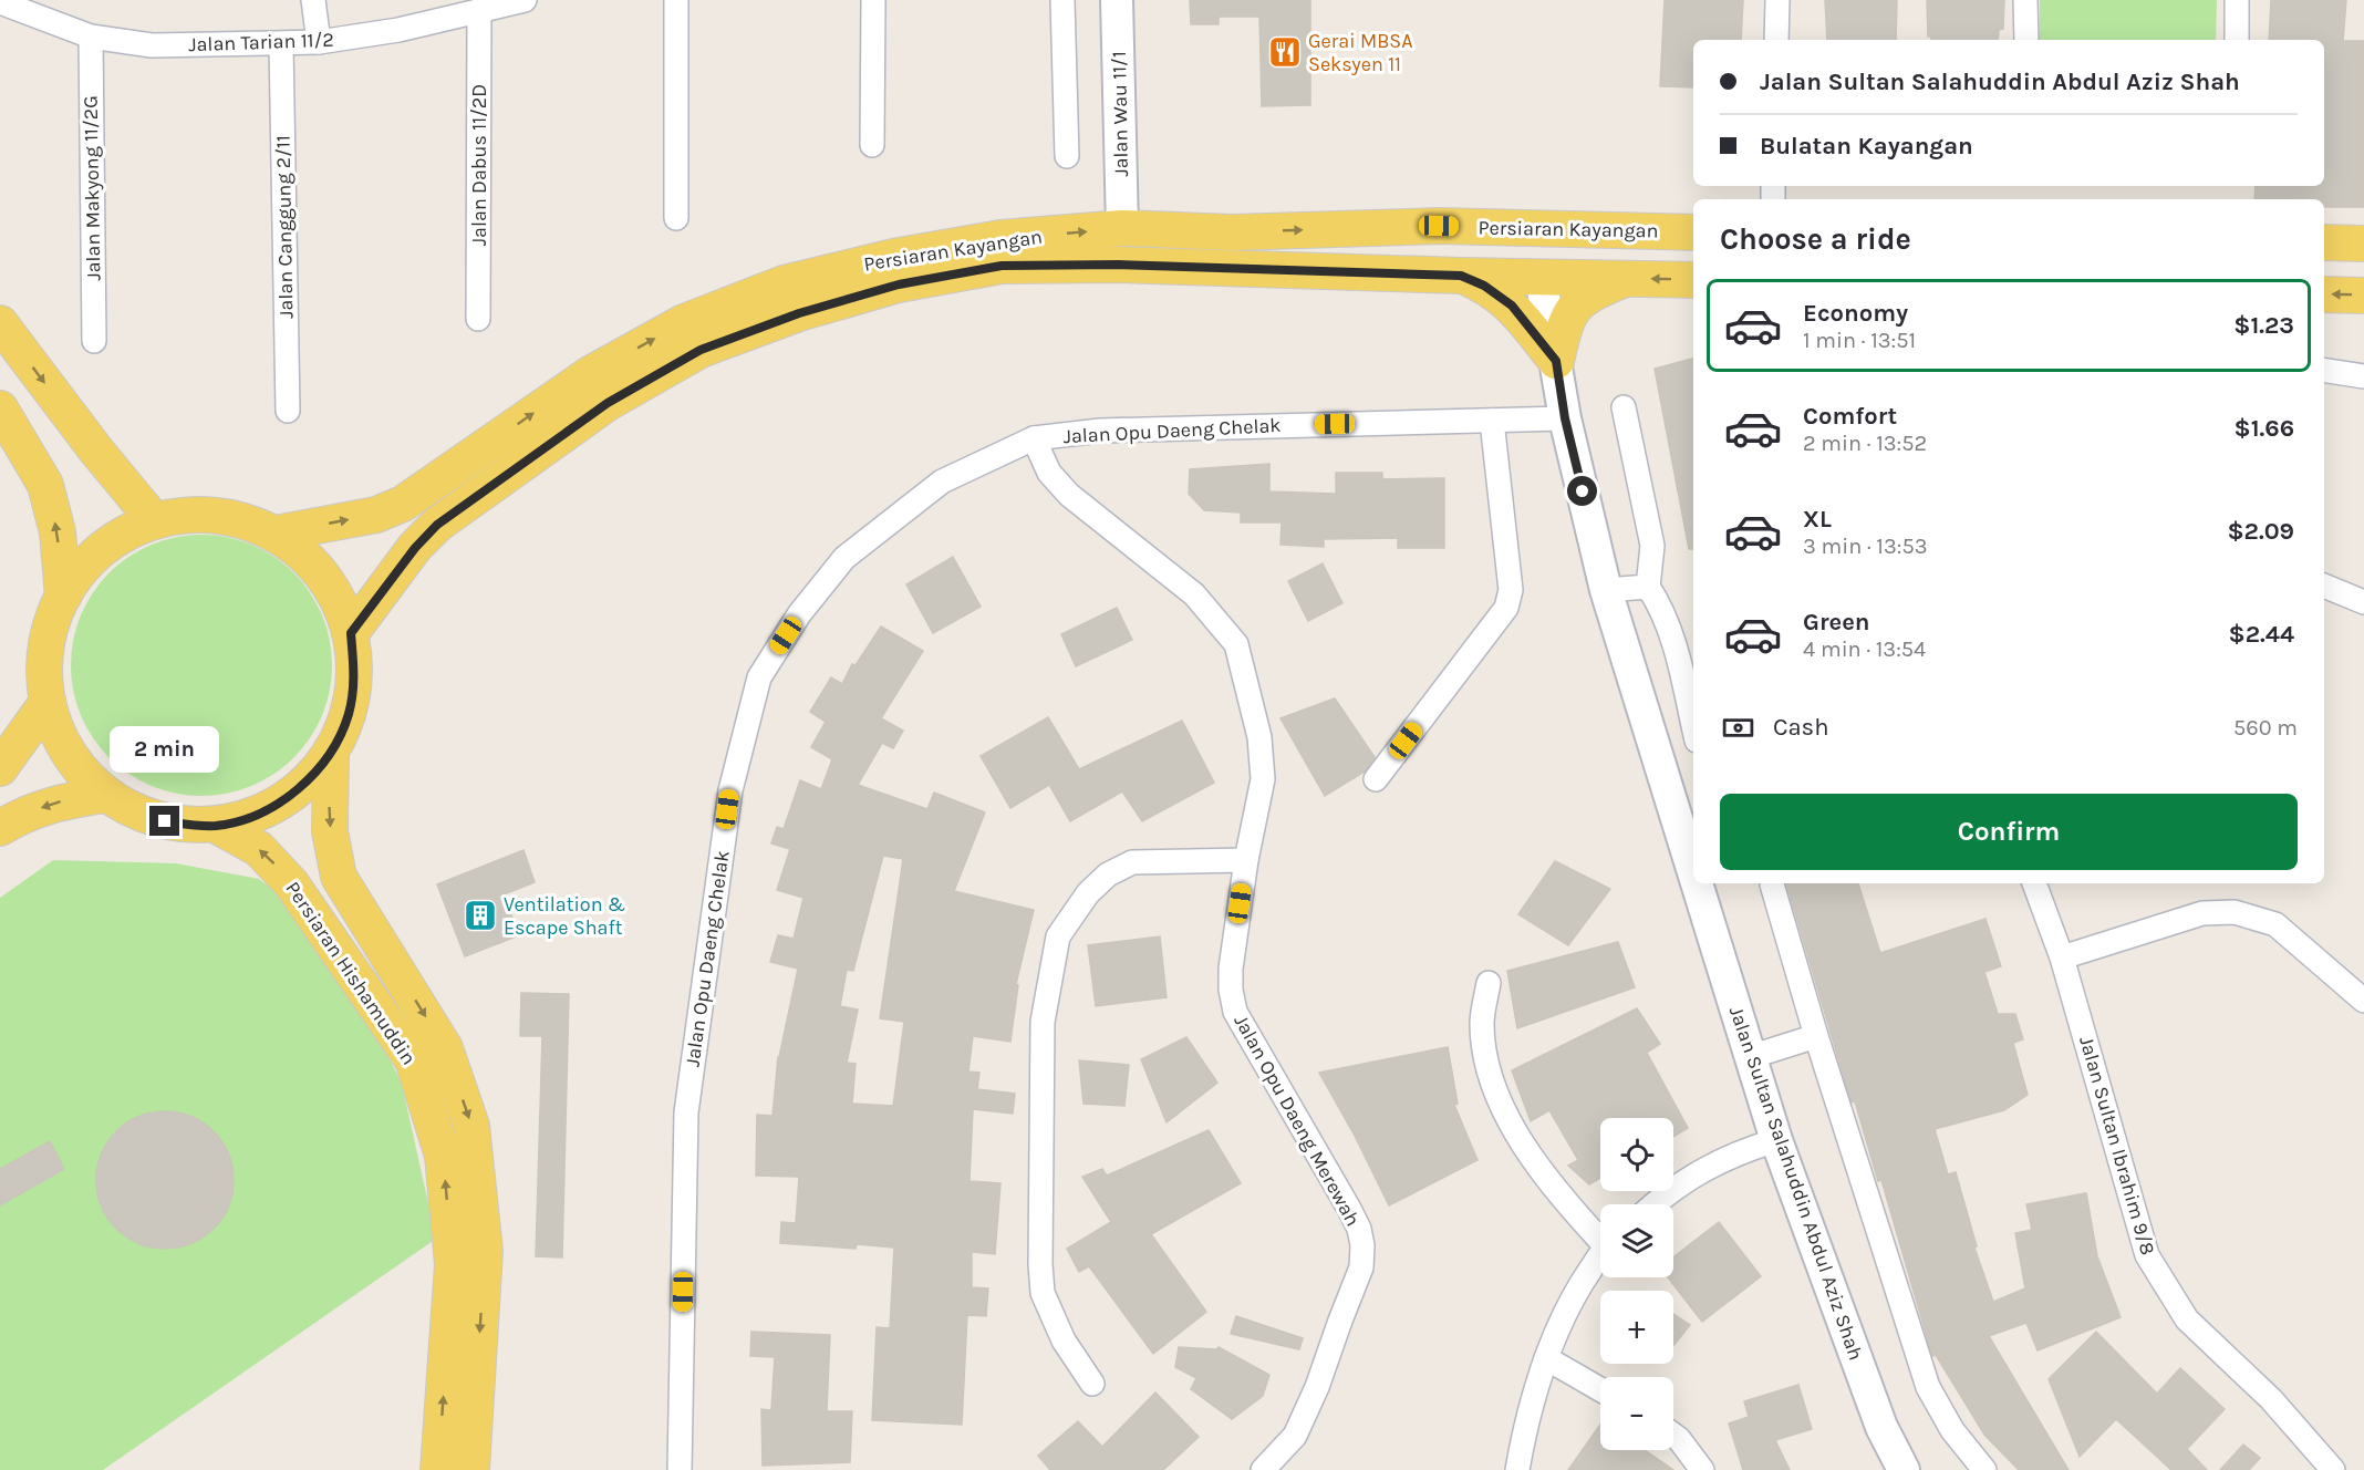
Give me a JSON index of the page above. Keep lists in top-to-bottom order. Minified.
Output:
{"streets":{"main road":["Persiaran Kayangan","Persiaran Hishamuddin"],"street":["Jalan Tarian 11/2","Jalan Wau 11/1","Jalan Dabus 11/2D","Jalan Makyong 11/2G","Jalan Canggung 2/11","Jalan Opu Daeng Chelak","Jalan Opu Daeng Merewah","Jalan Sultan Ibrahim 9/8","Jalan Sultan Salahuddin Abdul Aziz Shah"]},"crossings":[["Jalan Tarian 11/2","Jalan Dabus 11/2D"],["Jalan Tarian 11/2","Jalan Makyong 11/2G"],["Jalan Tarian 11/2","Jalan Canggung 2/11"],["Jalan Wau 11/1","Persiaran Kayangan"],["Persiaran Kayangan","Jalan Sultan Salahuddin Abdul Aziz Shah"],["Jalan Opu Daeng Chelak","Jalan Opu Daeng Merewah"],["Jalan Opu Daeng Chelak","Jalan Sultan Salahuddin Abdul Aziz Shah"]],"places":{"restaurant":["Gerai MBSA Seksyen 11"],"building":["Ventilation & Escape Shaft"]},"page":{"banner":["Jalan Sultan Salahuddin Abdul Aziz Shah","Bulatan Kayangan"],"heading":"Choose a ride","list":[{"name":"Economy","note":"1 min · 13:51","value":"$1.23"},{"name":"Comfort","note":"2 min · 13:52","value":"$1.66"},{"name":"XL","note":"3 min · 13:53","value":"$2.09"},{"name":"Green","note":"4 min · 13:54","value":"$2.44"}],"pay":["Cash","560 m"],"bubble":"2 min","buttons":"Confirm","map_buttons":["+","−"]}}
